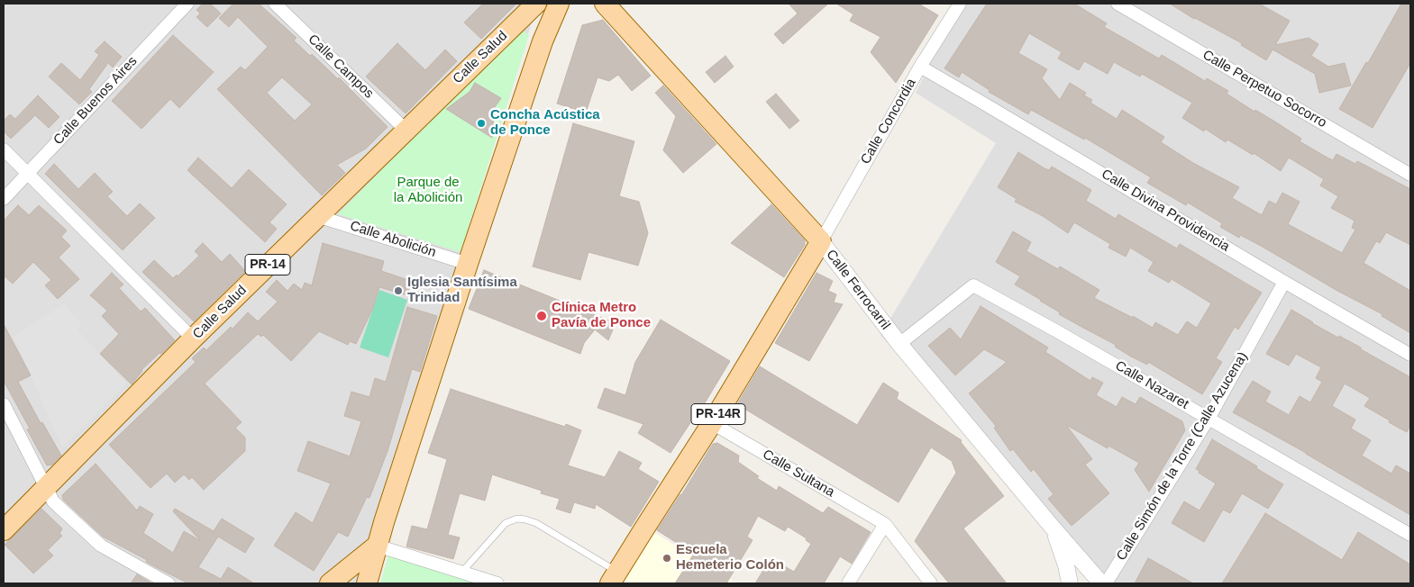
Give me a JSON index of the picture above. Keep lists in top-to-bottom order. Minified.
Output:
{"streets":{"main road":["Calle Salud","PR-14","Calle Ferrocarril","PR-14R"],"street":["Calle Campos","Calle Perpetuo Socorro","Calle Buenos Aires","Calle Concordia","Calle Divina Providencia","Calle Abolición","Calle Nazaret","Calle Simón de la Torre (Calle Azucena)","Calle Sultana"]},"crossings":[["Calle Salud","Calle Campos"],["Calle Salud","Calle Abolición"],["Calle Concordia","Calle Divina Providencia"],["Calle Concordia","Calle Ferrocarril"],["Calle Concordia","PR-14R"],["Calle Divina Providencia","Calle Simón de la Torre (Calle Azucena)"],["Calle Ferrocarril","Calle Nazaret"],["Calle Ferrocarril","PR-14R"],["Calle Nazaret","Calle Simón de la Torre (Calle Azucena)"],["PR-14R","Calle Sultana"]],"parks":["Parque de la Abolición"],"places":["Concha Acústica de Ponce","Iglesia Santísima Trinidad","Clínica Metro Pavía de Ponce","Escuela Hemeterio Colón"]}
